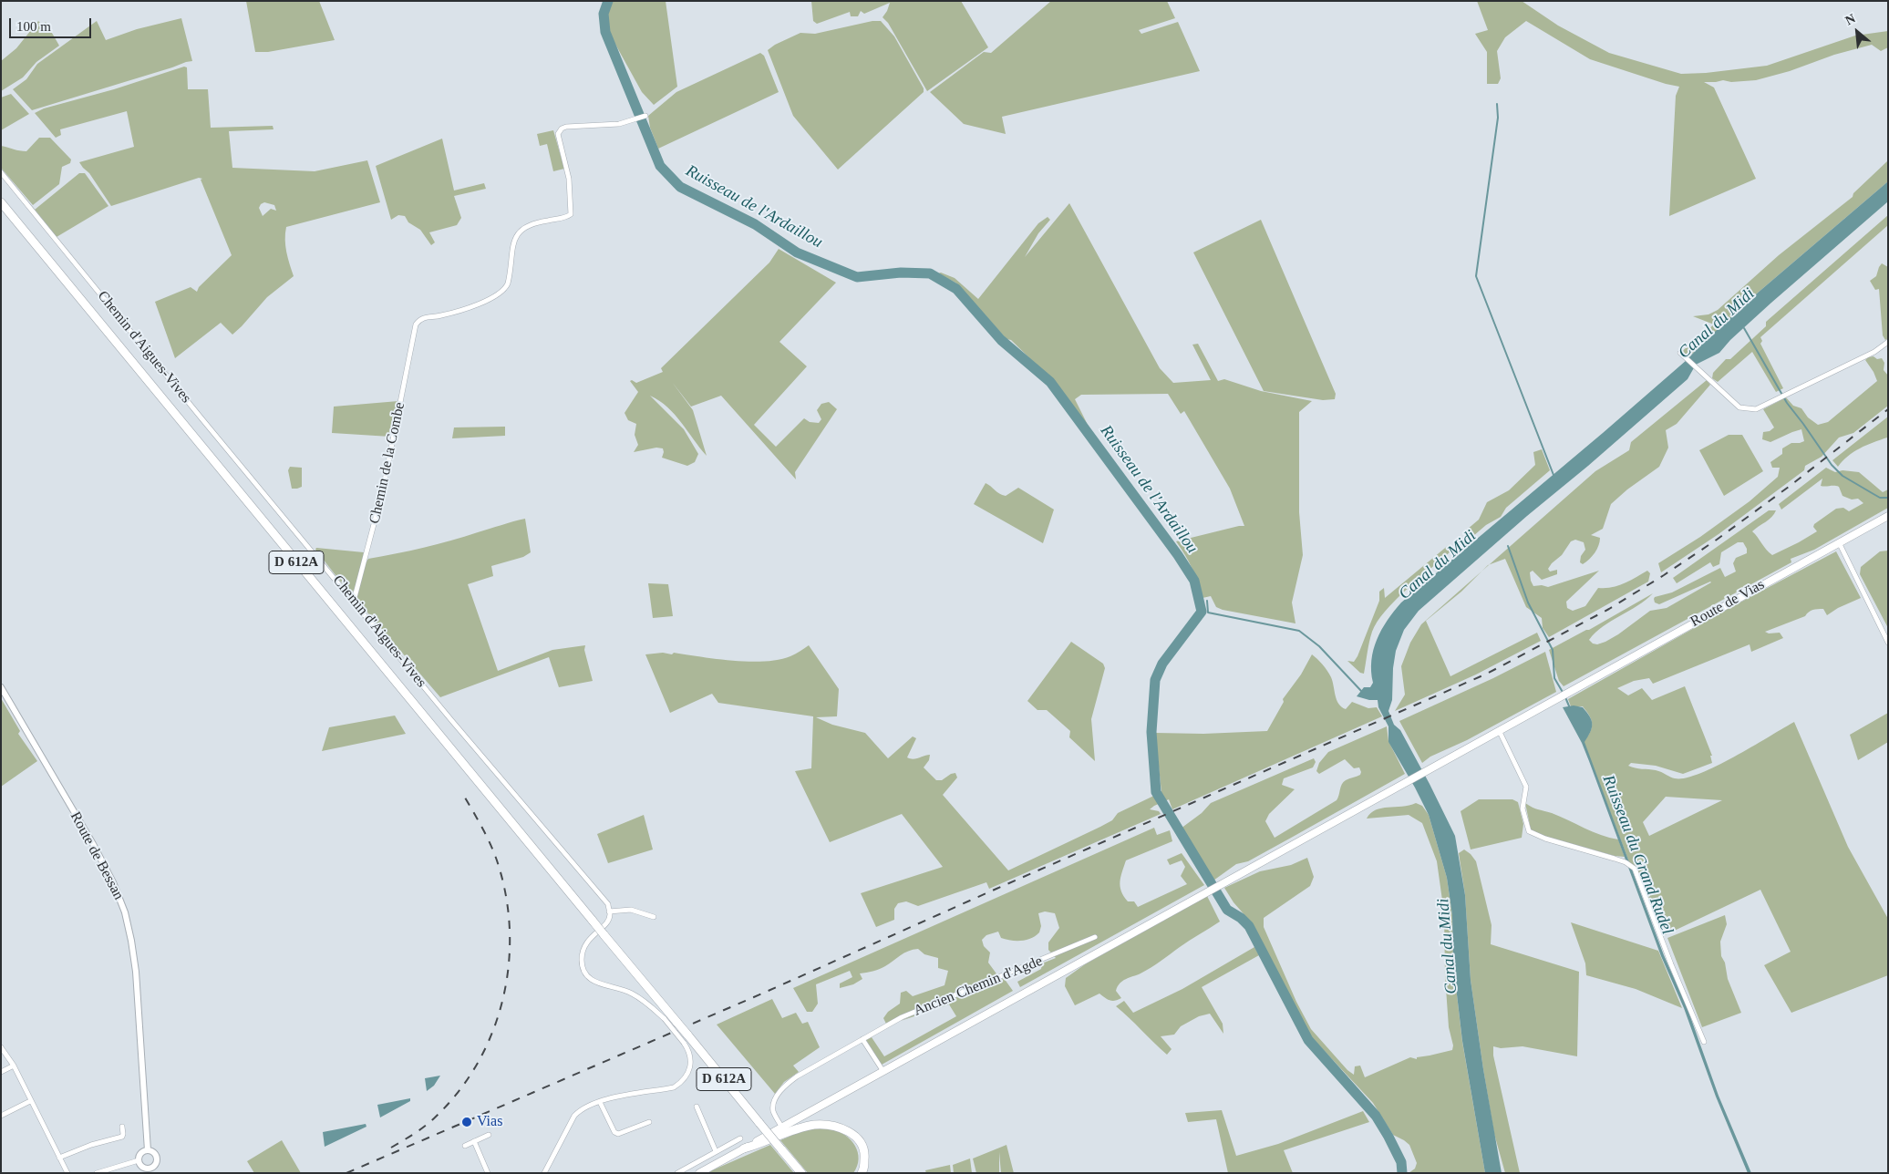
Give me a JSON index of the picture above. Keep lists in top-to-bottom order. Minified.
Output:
{"streets":{"highway":["D 612A"],"main road":["Route de Vias"],"street":["Chemin d'Aigues-Vives","Chemin de la Combe","Route de Bessan","Ancien Chemin d'Agde"]},"crossings":[["Chemin d'Aigues-Vives","Chemin de la Combe"],["Route de Vias","Ancien Chemin d'Agde"]],"water":["Ruisseau de l'Ardaillou","Canal du Midi","Ruisseau du Grand Rudel"],"places":["Vias"],"scale_bar":"100 m","north":"top left"}
